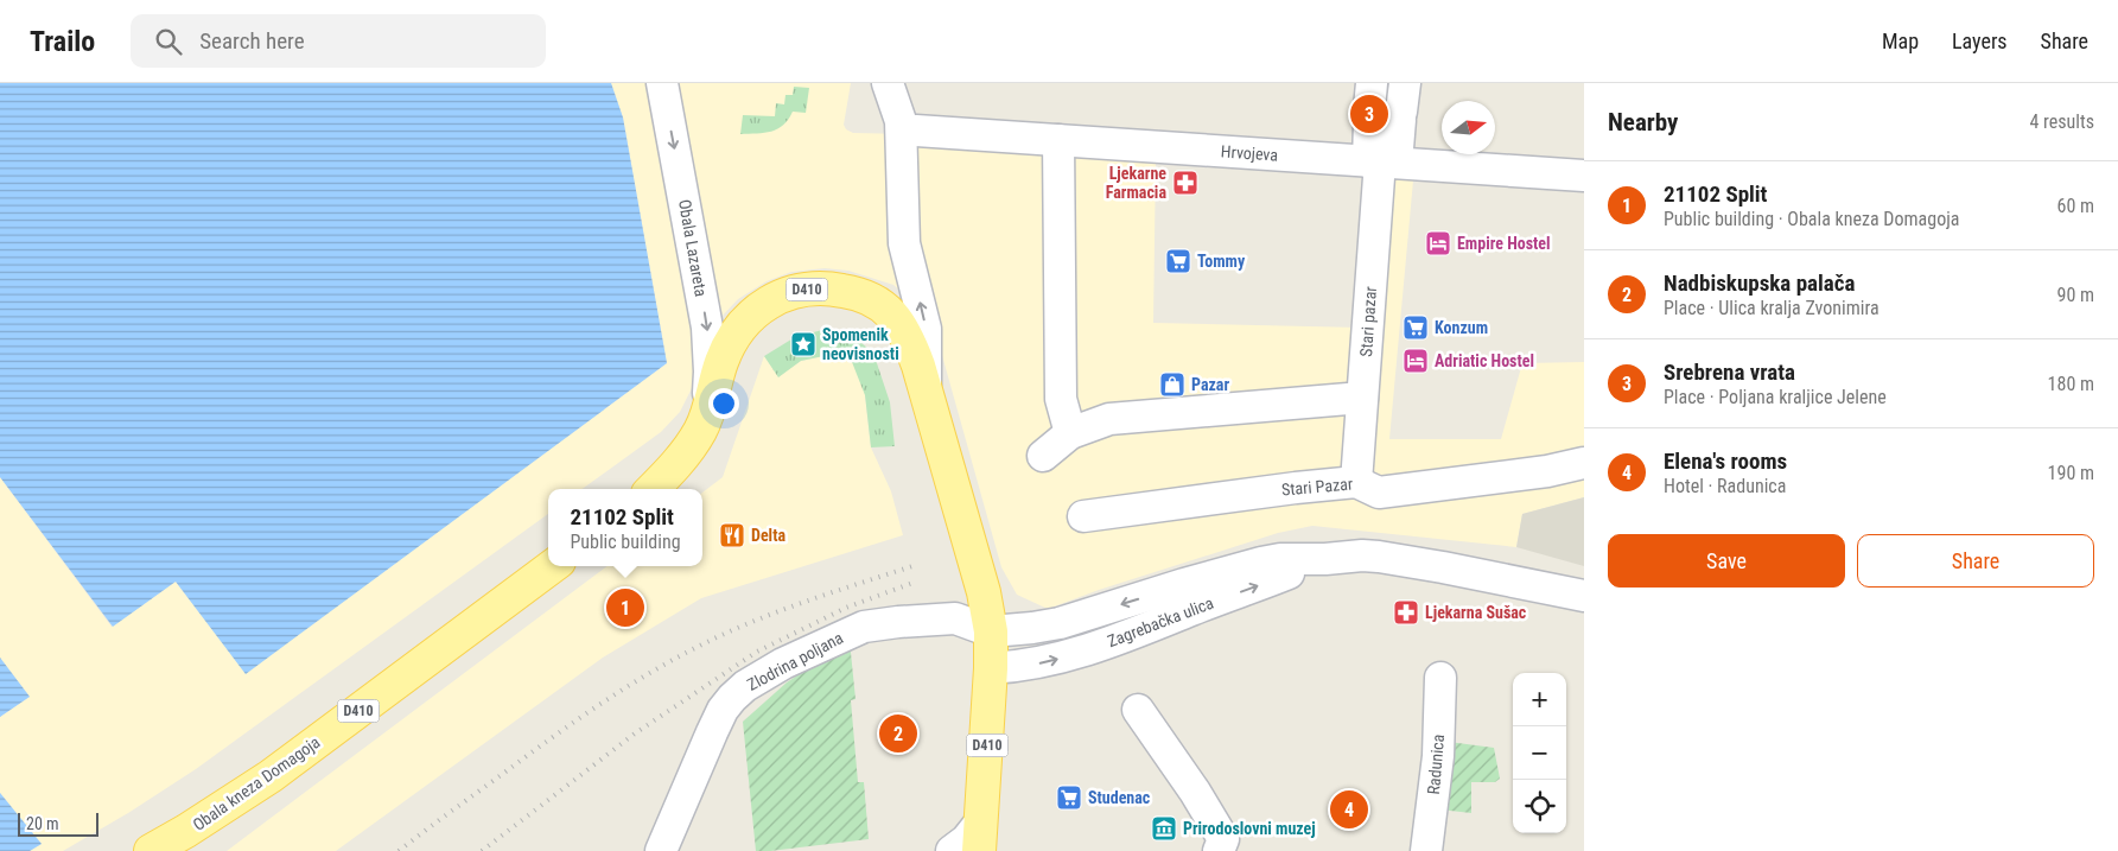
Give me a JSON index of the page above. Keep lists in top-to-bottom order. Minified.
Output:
{"streets":{"main road":["D410","Obala kneza Domagoja"],"street":["Hrvojeva","Obala Lazareta","Stari pazar","Stari Pazar","Zagrebačka ulica","Zlodrina poljana","Radunica"]},"crossings":[["Hrvojeva","Stari pazar"],["Obala Lazareta","D410"],["D410","Zagrebačka ulica"],["D410","Zlodrina poljana"],["Stari pazar","Stari Pazar"],["Zagrebačka ulica","Zlodrina poljana"]],"places":{"pharmacy":["Ljekarne Farmacia","Ljekarna Sušac"],"hotel":["Empire Hostel","Adriatic Hostel"],"supermarket":["Tommy","Konzum","Studenac"],"place":["Spomenik neovisnosti"],"shop":["Pazar"],"restaurant":["Delta"],"museum":["Prirodoslovni muzej"]},"scale_bar":"20 m","north":"right","page":{"header":"Trailo","search":"Search here","nav":["Map","Layers","Share"],"heading":["Nearby","4 results"],"pins":["3","1","2","4"],"list":[{"mark":"1","name":"21102 Split","note":"Public building · Obala kneza Domagoja","value":"60 m"},{"mark":"2","name":"Nadbiskupska palača","note":"Place · Ulica kralja Zvonimira","value":"90 m"},{"mark":"3","name":"Srebrena vrata","note":"Place · Poljana kraljice Jelene","value":"180 m"},{"mark":"4","name":"Elena's rooms","note":"Hotel · Radunica","value":"190 m"}],"popup":["21102 Split","Public building"],"buttons":["Save","Share"],"map_buttons":["+","−"],"scale":"20 m"}}
